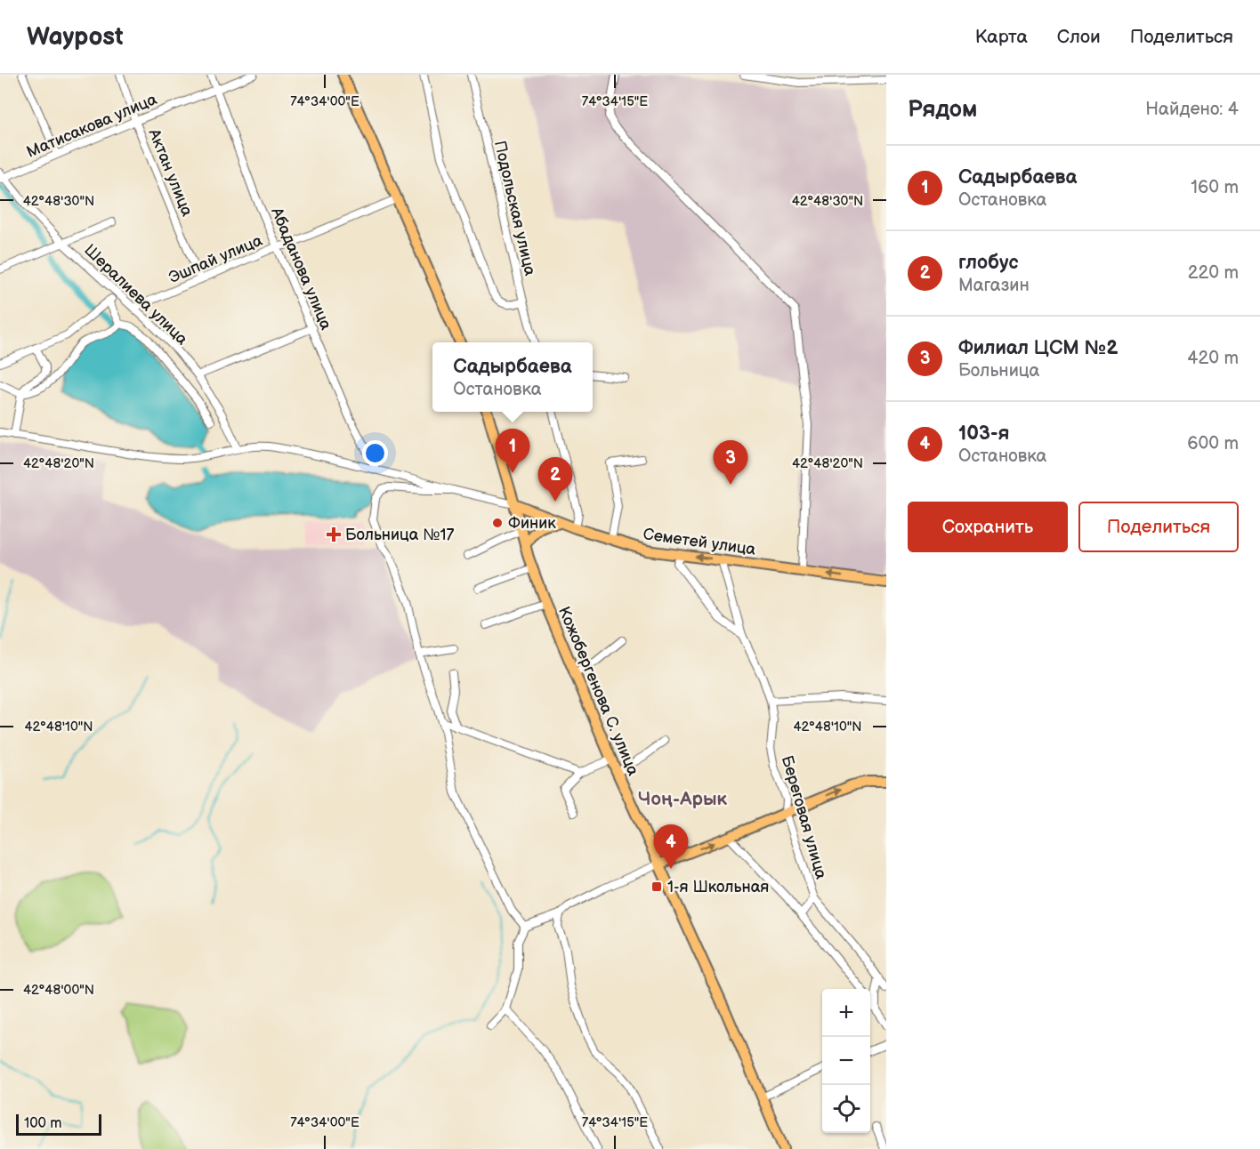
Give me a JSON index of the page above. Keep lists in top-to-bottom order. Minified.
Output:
{"streets":{"main road":["Семетей улица","Кожобергенова С. улица"],"street":["Матисакова улица","Актан улица","Подольская улица","Эшпай улица","Абаданова улица","Шералиева улица","Береговая улица"]},"crossings":[["Матисакова улица","Актан улица"],["Матисакова улица","Абаданова улица"],["Матисакова улица","Шералиева улица"],["Актан улица","Эшпай улица"],["Эшпай улица","Абаданова улица"],["Эшпай улица","Шералиева улица"],["Семетей улица","Кожобергенова С. улица"],["Семетей улица","Береговая улица"]],"districts":["Чоң-Арык"],"places":{"other":["Финик"],"health":["Больница №17"],"transit":["1-я Школьная"]},"scale_bar":"100 m","page":{"header":"Waypost","nav":["Карта","Слои","Поделиться"],"heading":["Рядом","Найдено: 4"],"list":[{"mark":"1","name":"Садырбаева","note":"Остановка","value":"160 m"},{"mark":"2","name":"глобус","note":"Магазин","value":"220 m"},{"mark":"3","name":"Филиал ЦСМ №2","note":"Больница","value":"420 m"},{"mark":"4","name":"103-я","note":"Остановка","value":"600 m"}],"popup":["Садырбаева","Остановка"],"pins":["1","3","2","4"],"buttons":["Сохранить","Поделиться"],"map_buttons":["+","−"],"scale":"100 m"},"coordinates":["74°34'00\"E","74°34'15\"E","42°48'30\"N","42°48'20\"N","42°48'10\"N","42°48'00\"N"]}
